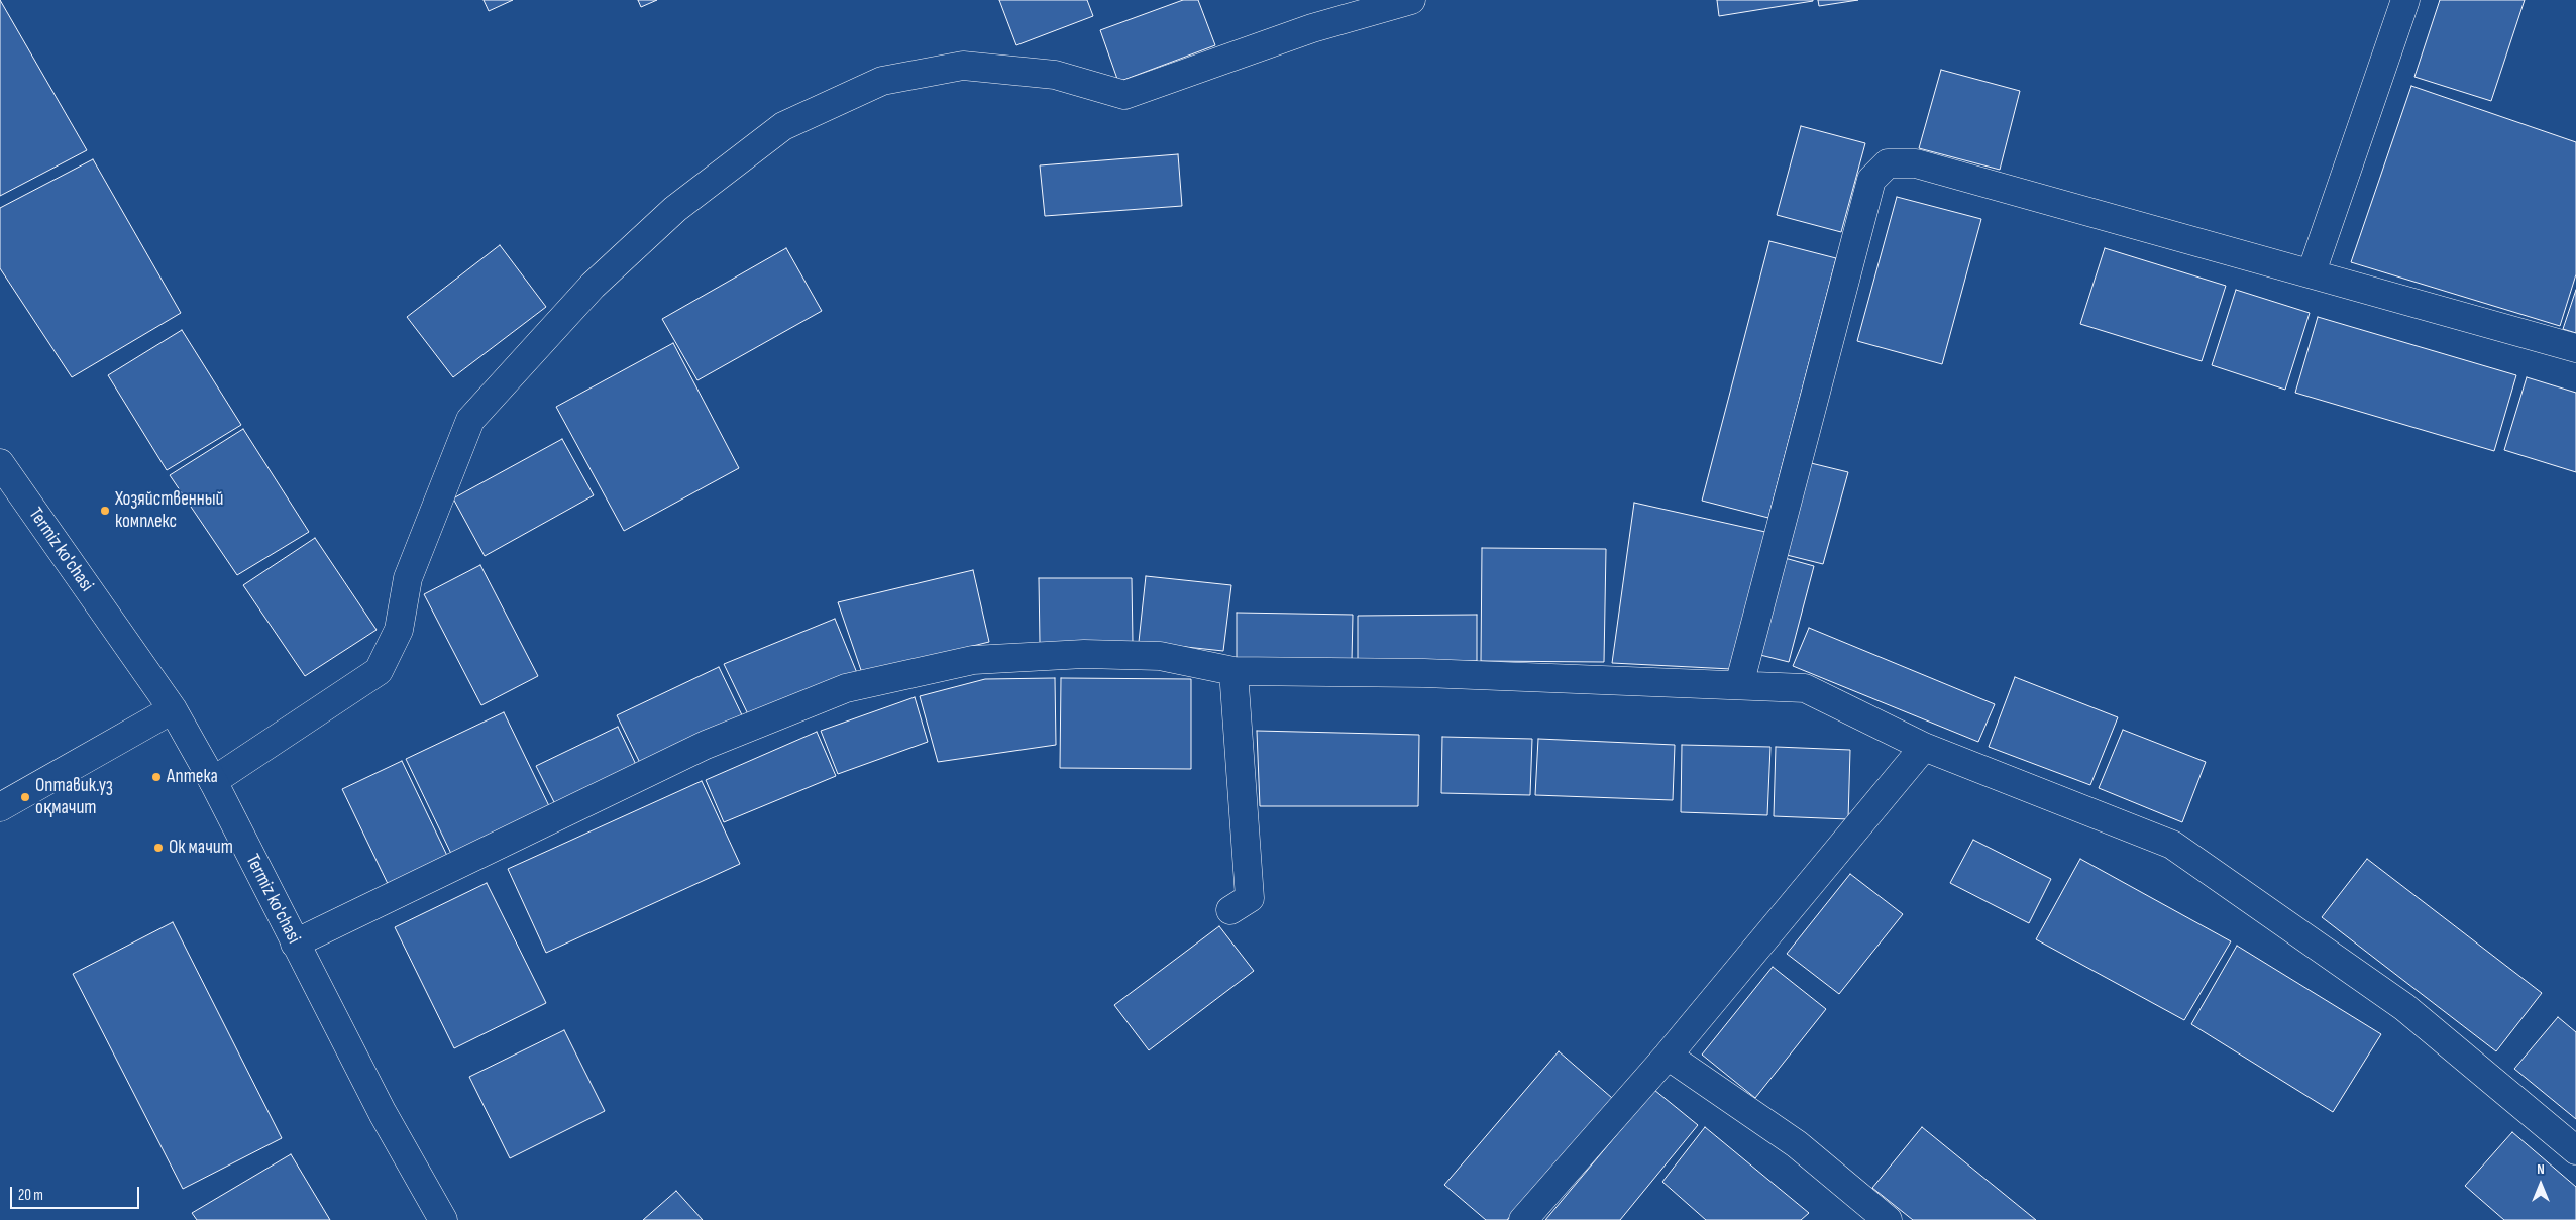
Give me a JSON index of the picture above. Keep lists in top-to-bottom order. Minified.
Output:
{"streets":{"street":["Termiz ko'chasi"]},"places":["Хозяйственный комплекс","Аптека","Оптавик.уз оқмачит","Ок мачит"],"scale_bar":"20 m","north":"top"}
